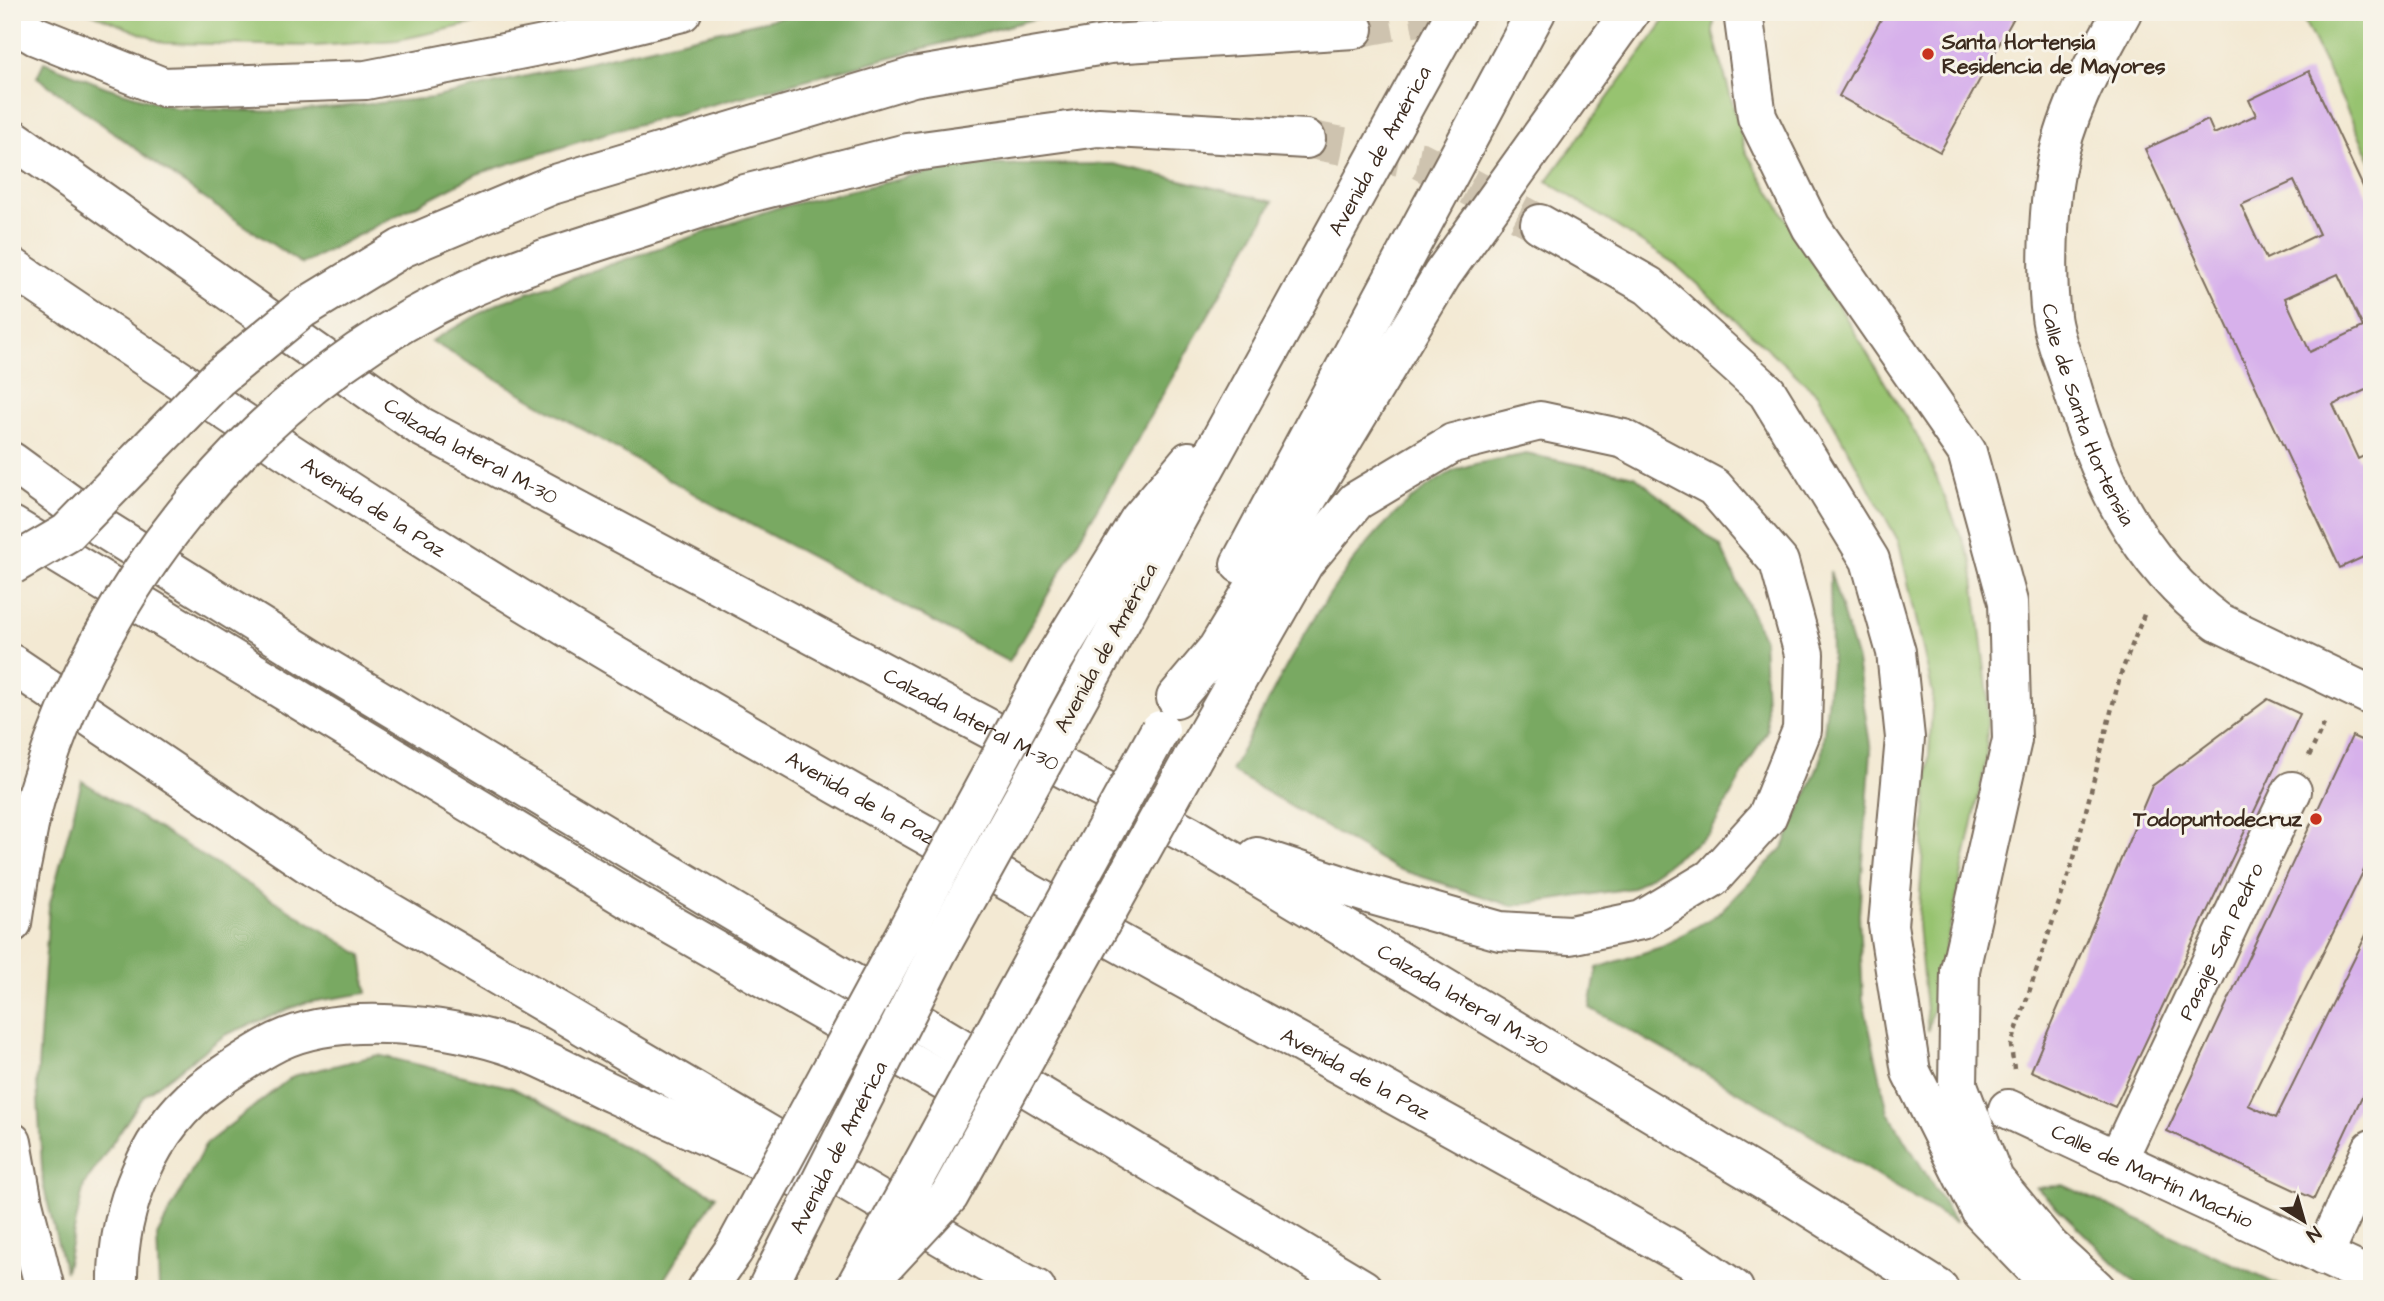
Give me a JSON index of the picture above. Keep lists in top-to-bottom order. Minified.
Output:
{"streets":{"main road":["Avenida de América","Calle de Santa Hortensia","Calzada lateral M-30","Avenida de la Paz","Pasaje San Pedro","Calle de Martín Machio"]},"crossings":[["Pasaje San Pedro","Calle de Martín Machio"]],"places":["Santa Hortensia Residencia de Mayores","Todopuntodecruz"],"north":"bottom right"}
